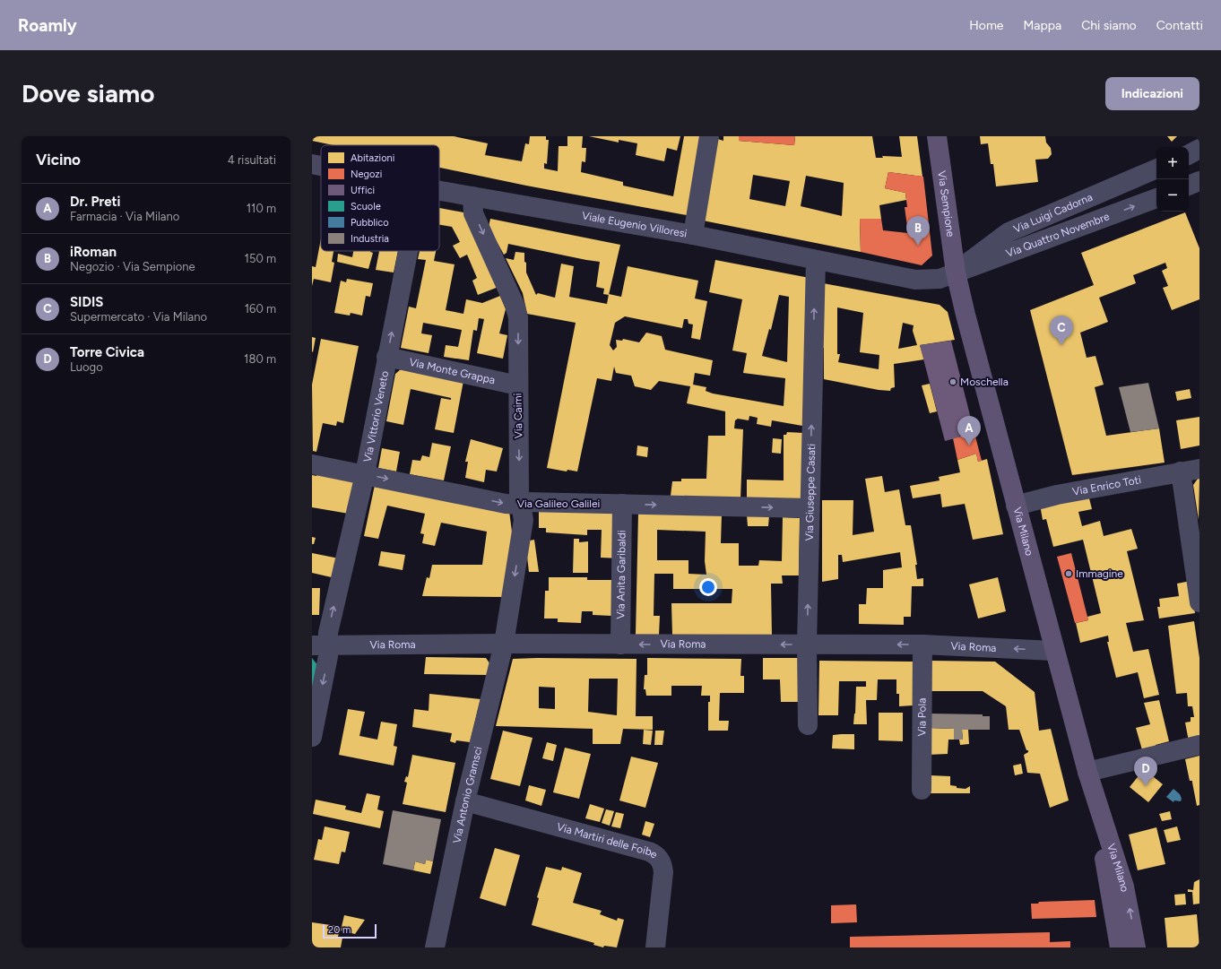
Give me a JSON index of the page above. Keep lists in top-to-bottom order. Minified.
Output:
{"streets":{"main road":["Via Sempione","Via Milano"],"street":["Via Luigi Cadorna","Viale Eugenio Villoresi","Via Quattro Novembre","Via Monte Grappa","Via Caimi","Via Vittorio Veneto","Via Enrico Toti","Via Giuseppe Casati","Via Galileo Galilei","Via Anita Garibaldi","Via Roma","Via Pola","Via Antonio Gramsci","Via Martiri delle Foibe"]},"crossings":[["Via Sempione","Via Luigi Cadorna"],["Via Sempione","Viale Eugenio Villoresi"],["Via Sempione","Via Quattro Novembre"],["Via Sempione","Via Milano"],["Via Luigi Cadorna","Viale Eugenio Villoresi"],["Via Luigi Cadorna","Via Quattro Novembre"],["Via Luigi Cadorna","Via Milano"],["Viale Eugenio Villoresi","Via Quattro Novembre"],["Viale Eugenio Villoresi","Via Caimi"],["Viale Eugenio Villoresi","Via Giuseppe Casati"],["Viale Eugenio Villoresi","Via Milano"],["Via Quattro Novembre","Via Milano"],["Via Monte Grappa","Via Caimi"],["Via Monte Grappa","Via Vittorio Veneto"],["Via Caimi","Via Galileo Galilei"],["Via Caimi","Via Roma"],["Via Caimi","Via Antonio Gramsci"],["Via Vittorio Veneto","Via Galileo Galilei"],["Via Vittorio Veneto","Via Roma"],["Via Enrico Toti","Via Milano"],["Via Giuseppe Casati","Via Galileo Galilei"],["Via Giuseppe Casati","Via Roma"],["Via Galileo Galilei","Via Anita Garibaldi"],["Via Milano","Via Roma"],["Via Anita Garibaldi","Via Roma"],["Via Roma","Via Pola"],["Via Roma","Via Antonio Gramsci"],["Via Antonio Gramsci","Via Martiri delle Foibe"]],"one_way":["Via Quattro Novembre","Via Caimi","Via Giuseppe Casati","Via Galileo Galilei","Via Roma"],"places":["Moschella","Immagine"],"legend":["Abitazioni","Negozi","Uffici","Scuole","Pubblico","Industria"],"scale_bar":"20 m","page":{"header":"Roamly","nav":["Home","Mappa","Chi siamo","Contatti"],"buttons":"Indicazioni","title":"Dove siamo","heading":["Vicino","4 risultati"],"map_buttons":["+","−"],"list":[{"mark":"A","name":"Dr. Preti","note":"Farmacia · Via Milano","value":"110 m"},{"mark":"B","name":"iRoman","note":"Negozio · Via Sempione","value":"150 m"},{"mark":"C","name":"SIDIS","note":"Supermercato · Via Milano","value":"160 m"},{"mark":"D","name":"Torre Civica","note":"Luogo","value":"180 m"}],"pins":["B","C","A","D"],"scale":"20 m"}}
